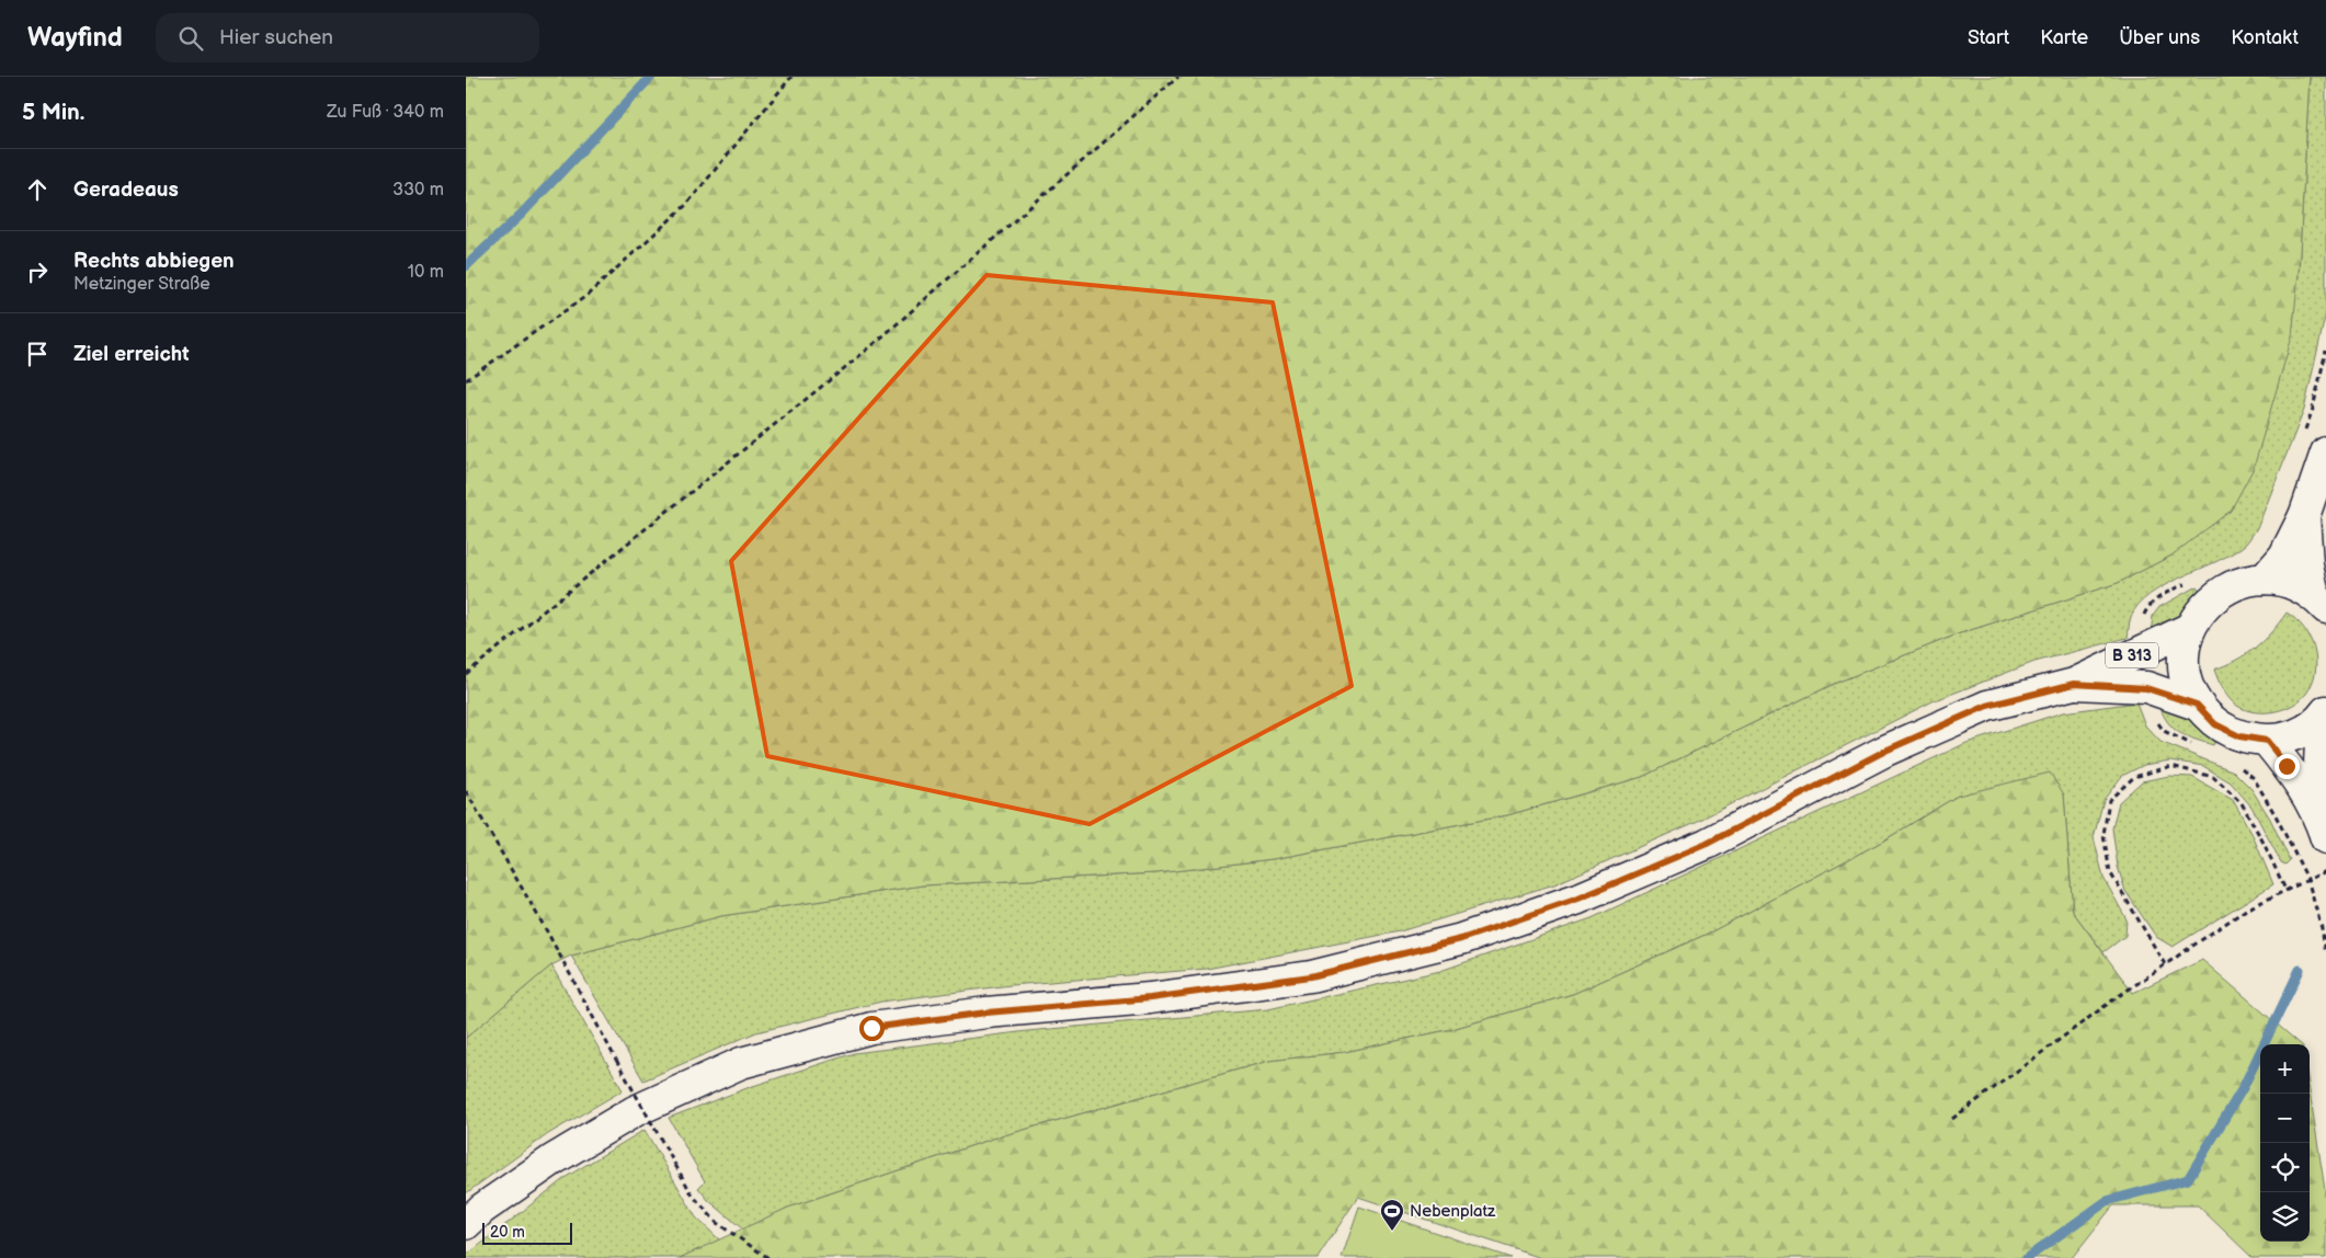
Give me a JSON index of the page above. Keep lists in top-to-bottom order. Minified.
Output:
{"streets":{"main road":["B 313"]},"places":{"sports":["Nebenplatz"]},"scale_bar":"20 m","page":{"header":"Wayfind","search":"Hier suchen","nav":["Start","Karte","Über uns","Kontakt"],"heading":["5 Min.","Zu Fuß · 340 m"],"list":[["Geradeaus","330 m"],["Rechts abbiegen","Metzinger Straße","10 m"],"Ziel erreicht"],"map_buttons":["+","−"],"scale":"20 m"}}
